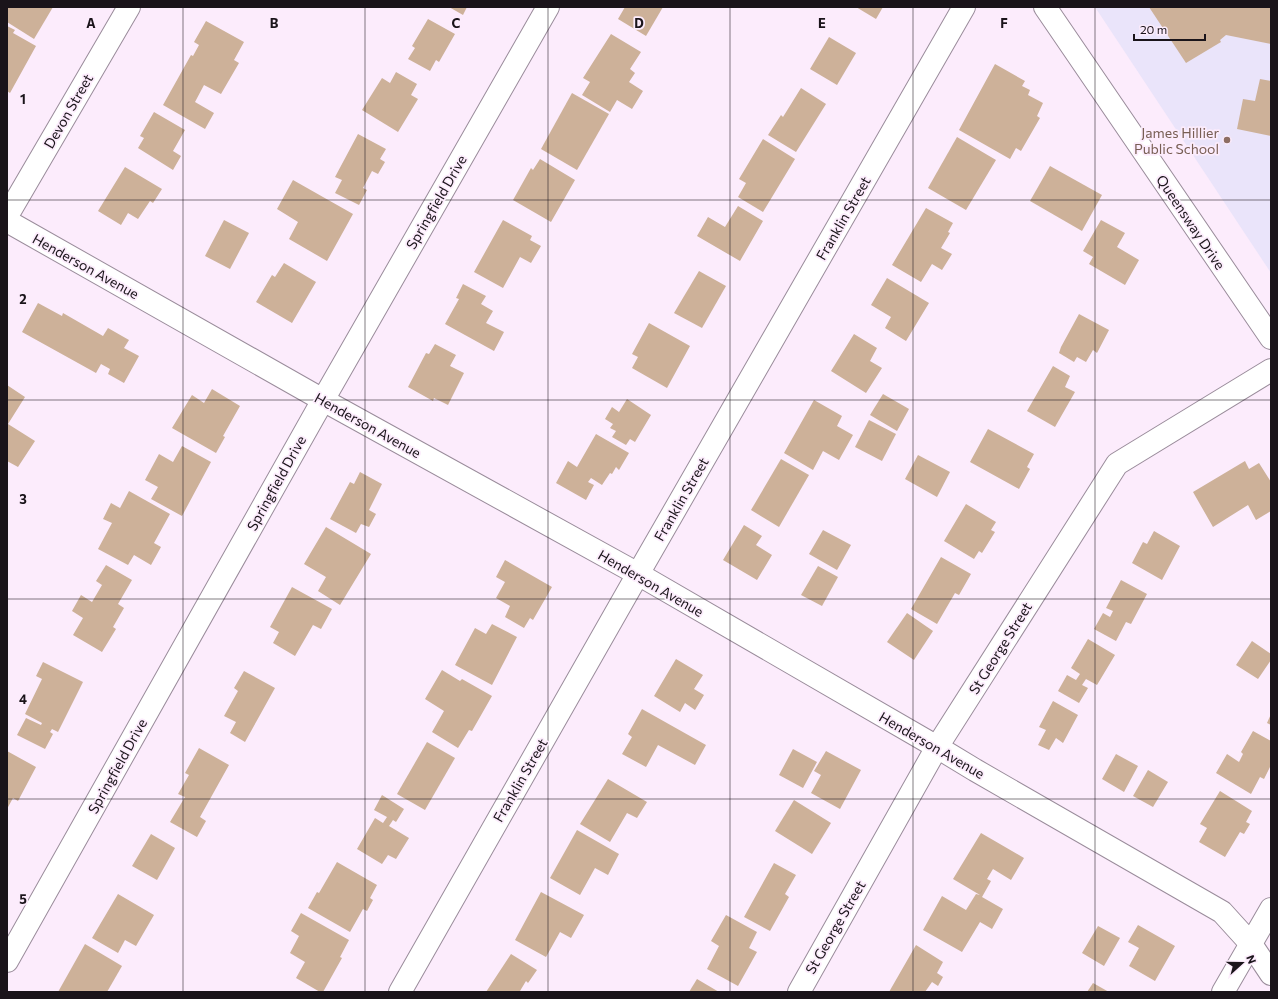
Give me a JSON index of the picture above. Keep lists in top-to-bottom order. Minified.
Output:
{"streets":{"street":["Devon Street","Springfield Drive","Franklin Street","Queensway Drive","Henderson Avenue","St George Street"]},"crossings":[["Springfield Drive","Henderson Avenue"],["Franklin Street","Henderson Avenue"],["Henderson Avenue","St George Street"]],"places":["James Hillier Public School"],"scale_bar":"20 m","north":"right","grid":{"columns":["A","B","C","D","E","F"],"rows":["1","2","3","4","5"]}}
